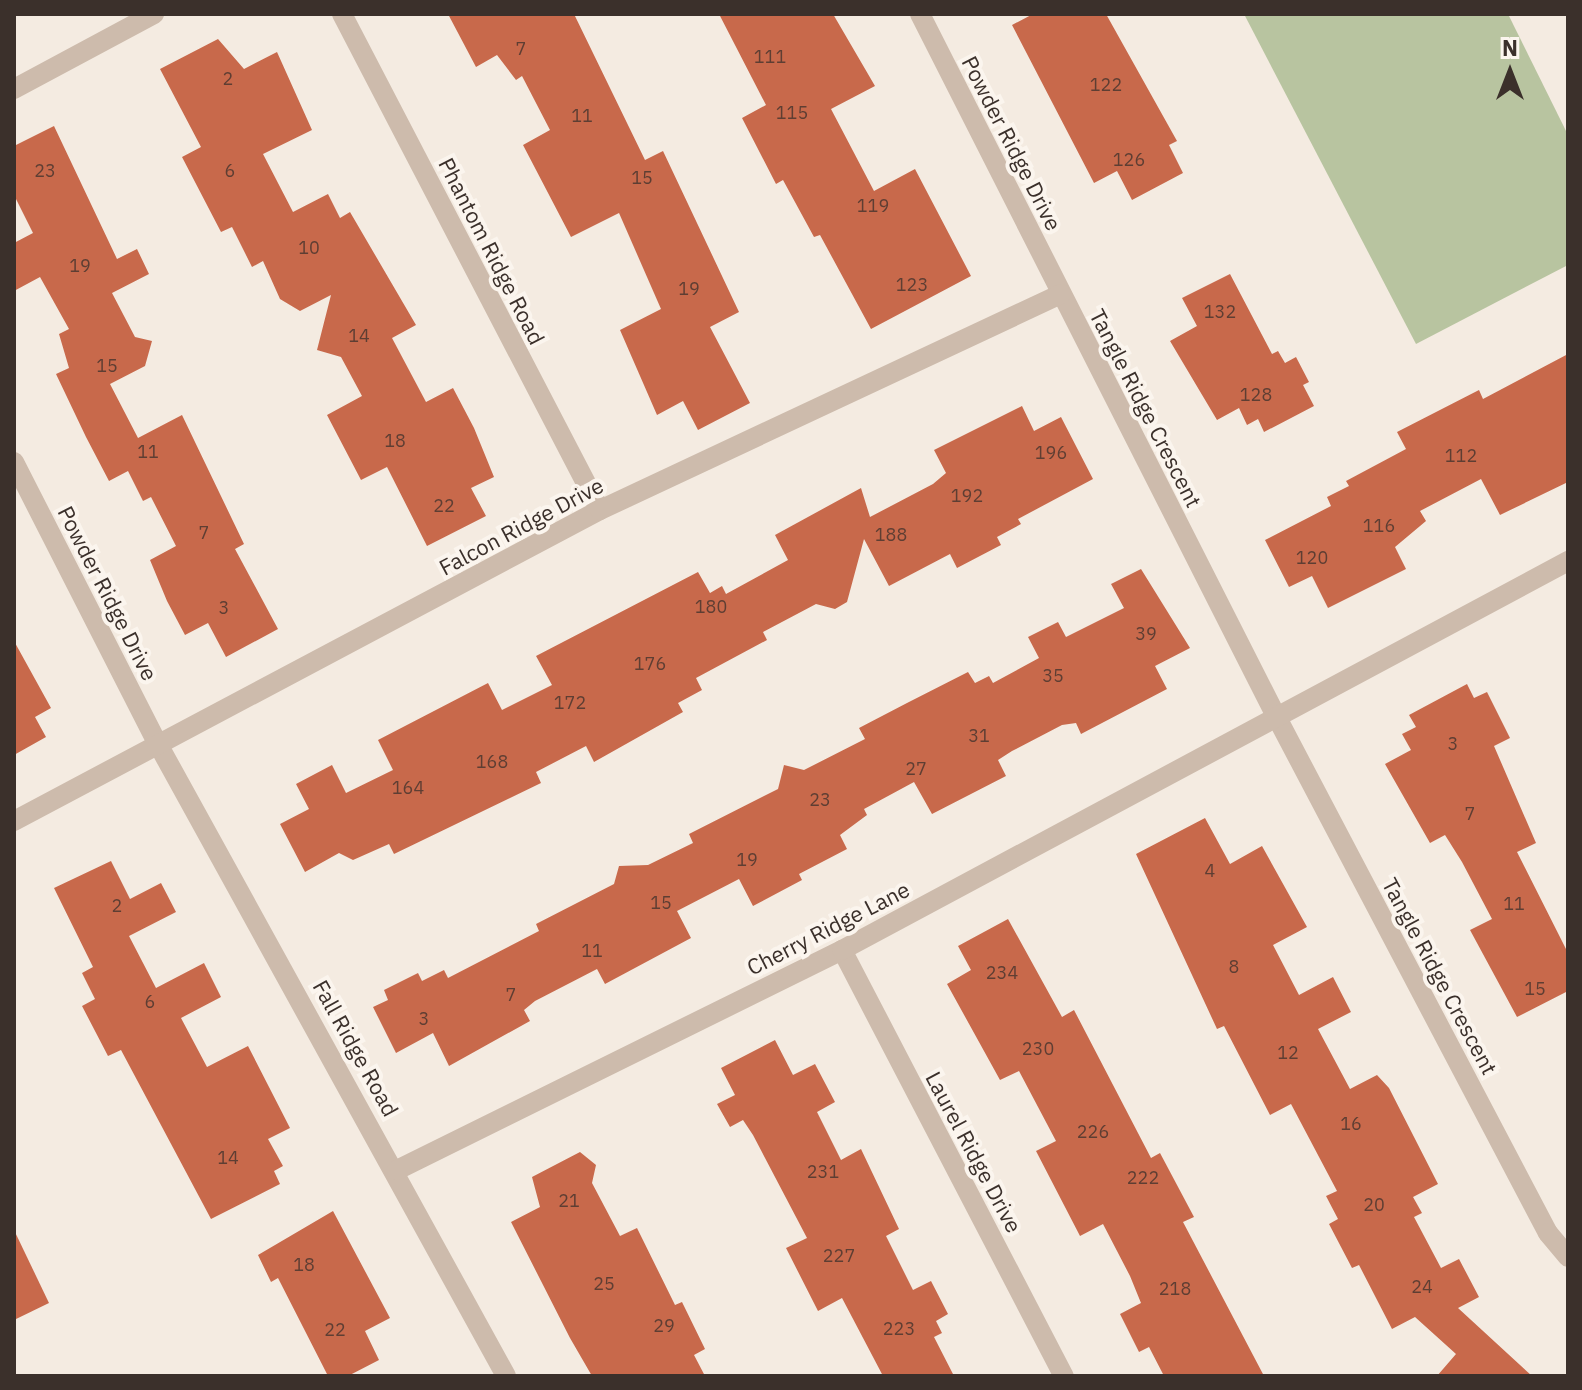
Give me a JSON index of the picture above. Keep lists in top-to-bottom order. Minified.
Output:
{"streets":{"street":["Powder Ridge Drive","Phantom Ridge Road","Tangle Ridge Crescent","Falcon Ridge Drive","Cherry Ridge Lane","Fall Ridge Road","Laurel Ridge Drive"]},"crossings":[["Powder Ridge Drive","Tangle Ridge Crescent"],["Powder Ridge Drive","Falcon Ridge Drive"],["Powder Ridge Drive","Fall Ridge Road"],["Phantom Ridge Road","Falcon Ridge Drive"],["Tangle Ridge Crescent","Falcon Ridge Drive"],["Tangle Ridge Crescent","Cherry Ridge Lane"],["Falcon Ridge Drive","Fall Ridge Road"],["Cherry Ridge Lane","Fall Ridge Road"],["Cherry Ridge Lane","Laurel Ridge Drive"]],"house_numbers":["7","111","2","122","115","11","126","23","6","15","119","10","19","123","19","132","14","15","128","18","11","196","112","192","22","116","7","188","120","180","3","39","176","35","172","31","3","168","27","164","23","7","19","4","15","11","2","11","8","234","15","7","6","3","230","12","16","226","14","231","222","21","20","227","18","25","24","218","29","223","22"],"north":"top"}
